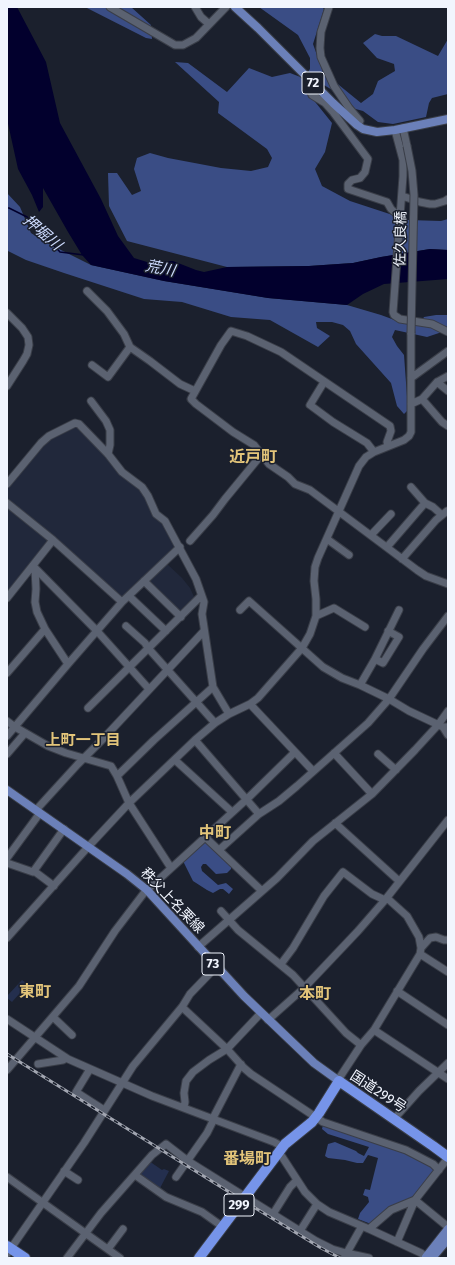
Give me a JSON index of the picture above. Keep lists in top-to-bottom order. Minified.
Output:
{"streets":{"highway":["国道299号","299"],"main road":["72","秩父上名栗線","73"],"street":["佐久良橋"]},"crossings":[["72","佐久良橋"],["秩父上名栗線","国道299号"]],"districts":["近戸町","上町一丁目","中町","東町","本町","番場町"],"water":["押堀川","荒川"]}
